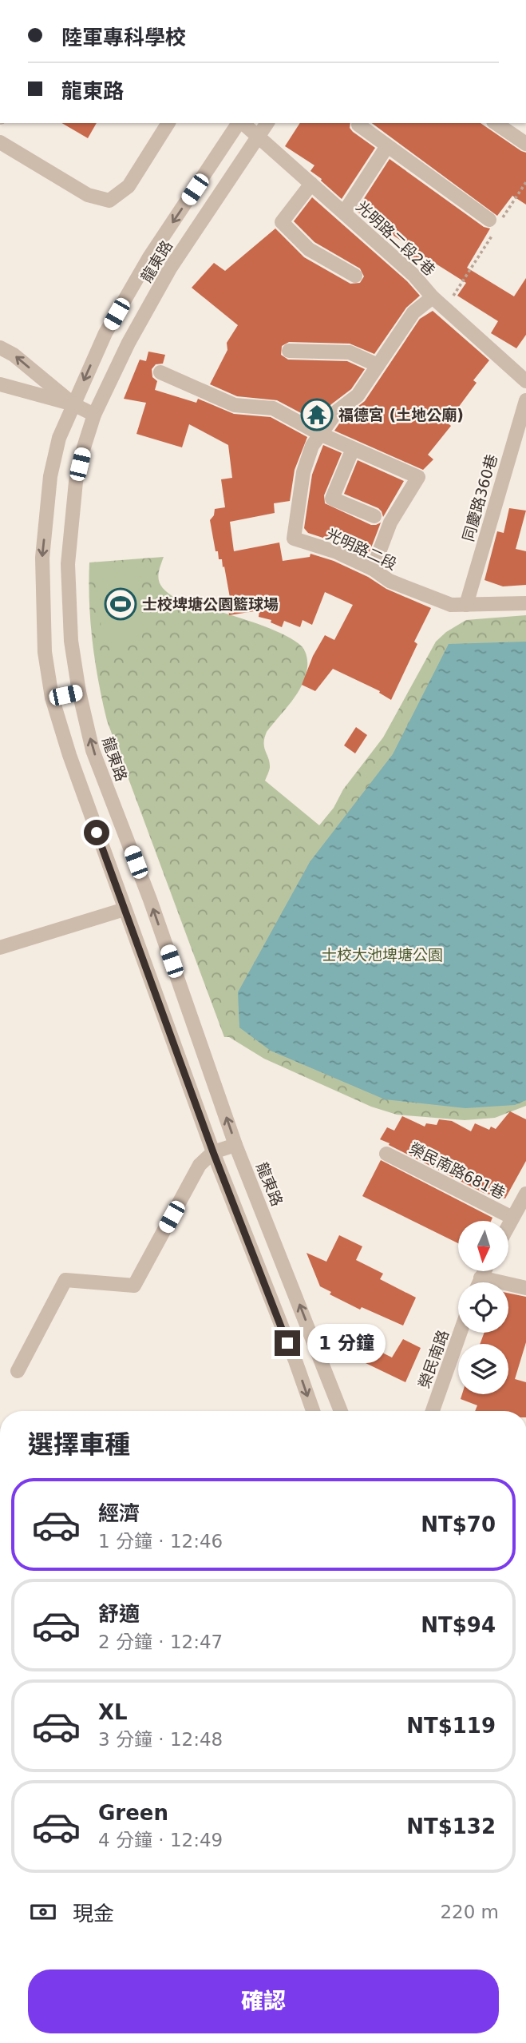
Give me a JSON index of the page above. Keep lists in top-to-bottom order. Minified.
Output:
{"streets":{"street":["光明路二段2巷","龍東路","同慶路360巷","光明路二段","榮民南路681巷","榮民南路"]},"crossings":[["光明路二段2巷","龍東路"],["光明路二段2巷","光明路二段"],["同慶路360巷","光明路二段"]],"parks":["士校大池埤塘公園"],"places":{"temple":["福德宮 (土地公廟)"],"sports":["士校埤塘公園籃球場"]},"north":"bottom","page":{"banner":["陸軍專科學校","龍東路"],"bubble":"1 分鐘","heading":"選擇車種","list":[{"name":"經濟","note":"1 分鐘 · 12:46","value":"NT$70"},{"name":"舒適","note":"2 分鐘 · 12:47","value":"NT$94"},{"name":"XL","note":"3 分鐘 · 12:48","value":"NT$119"},{"name":"Green","note":"4 分鐘 · 12:49","value":"NT$132"}],"pay":["現金","220 m"],"buttons":"確認"}}
